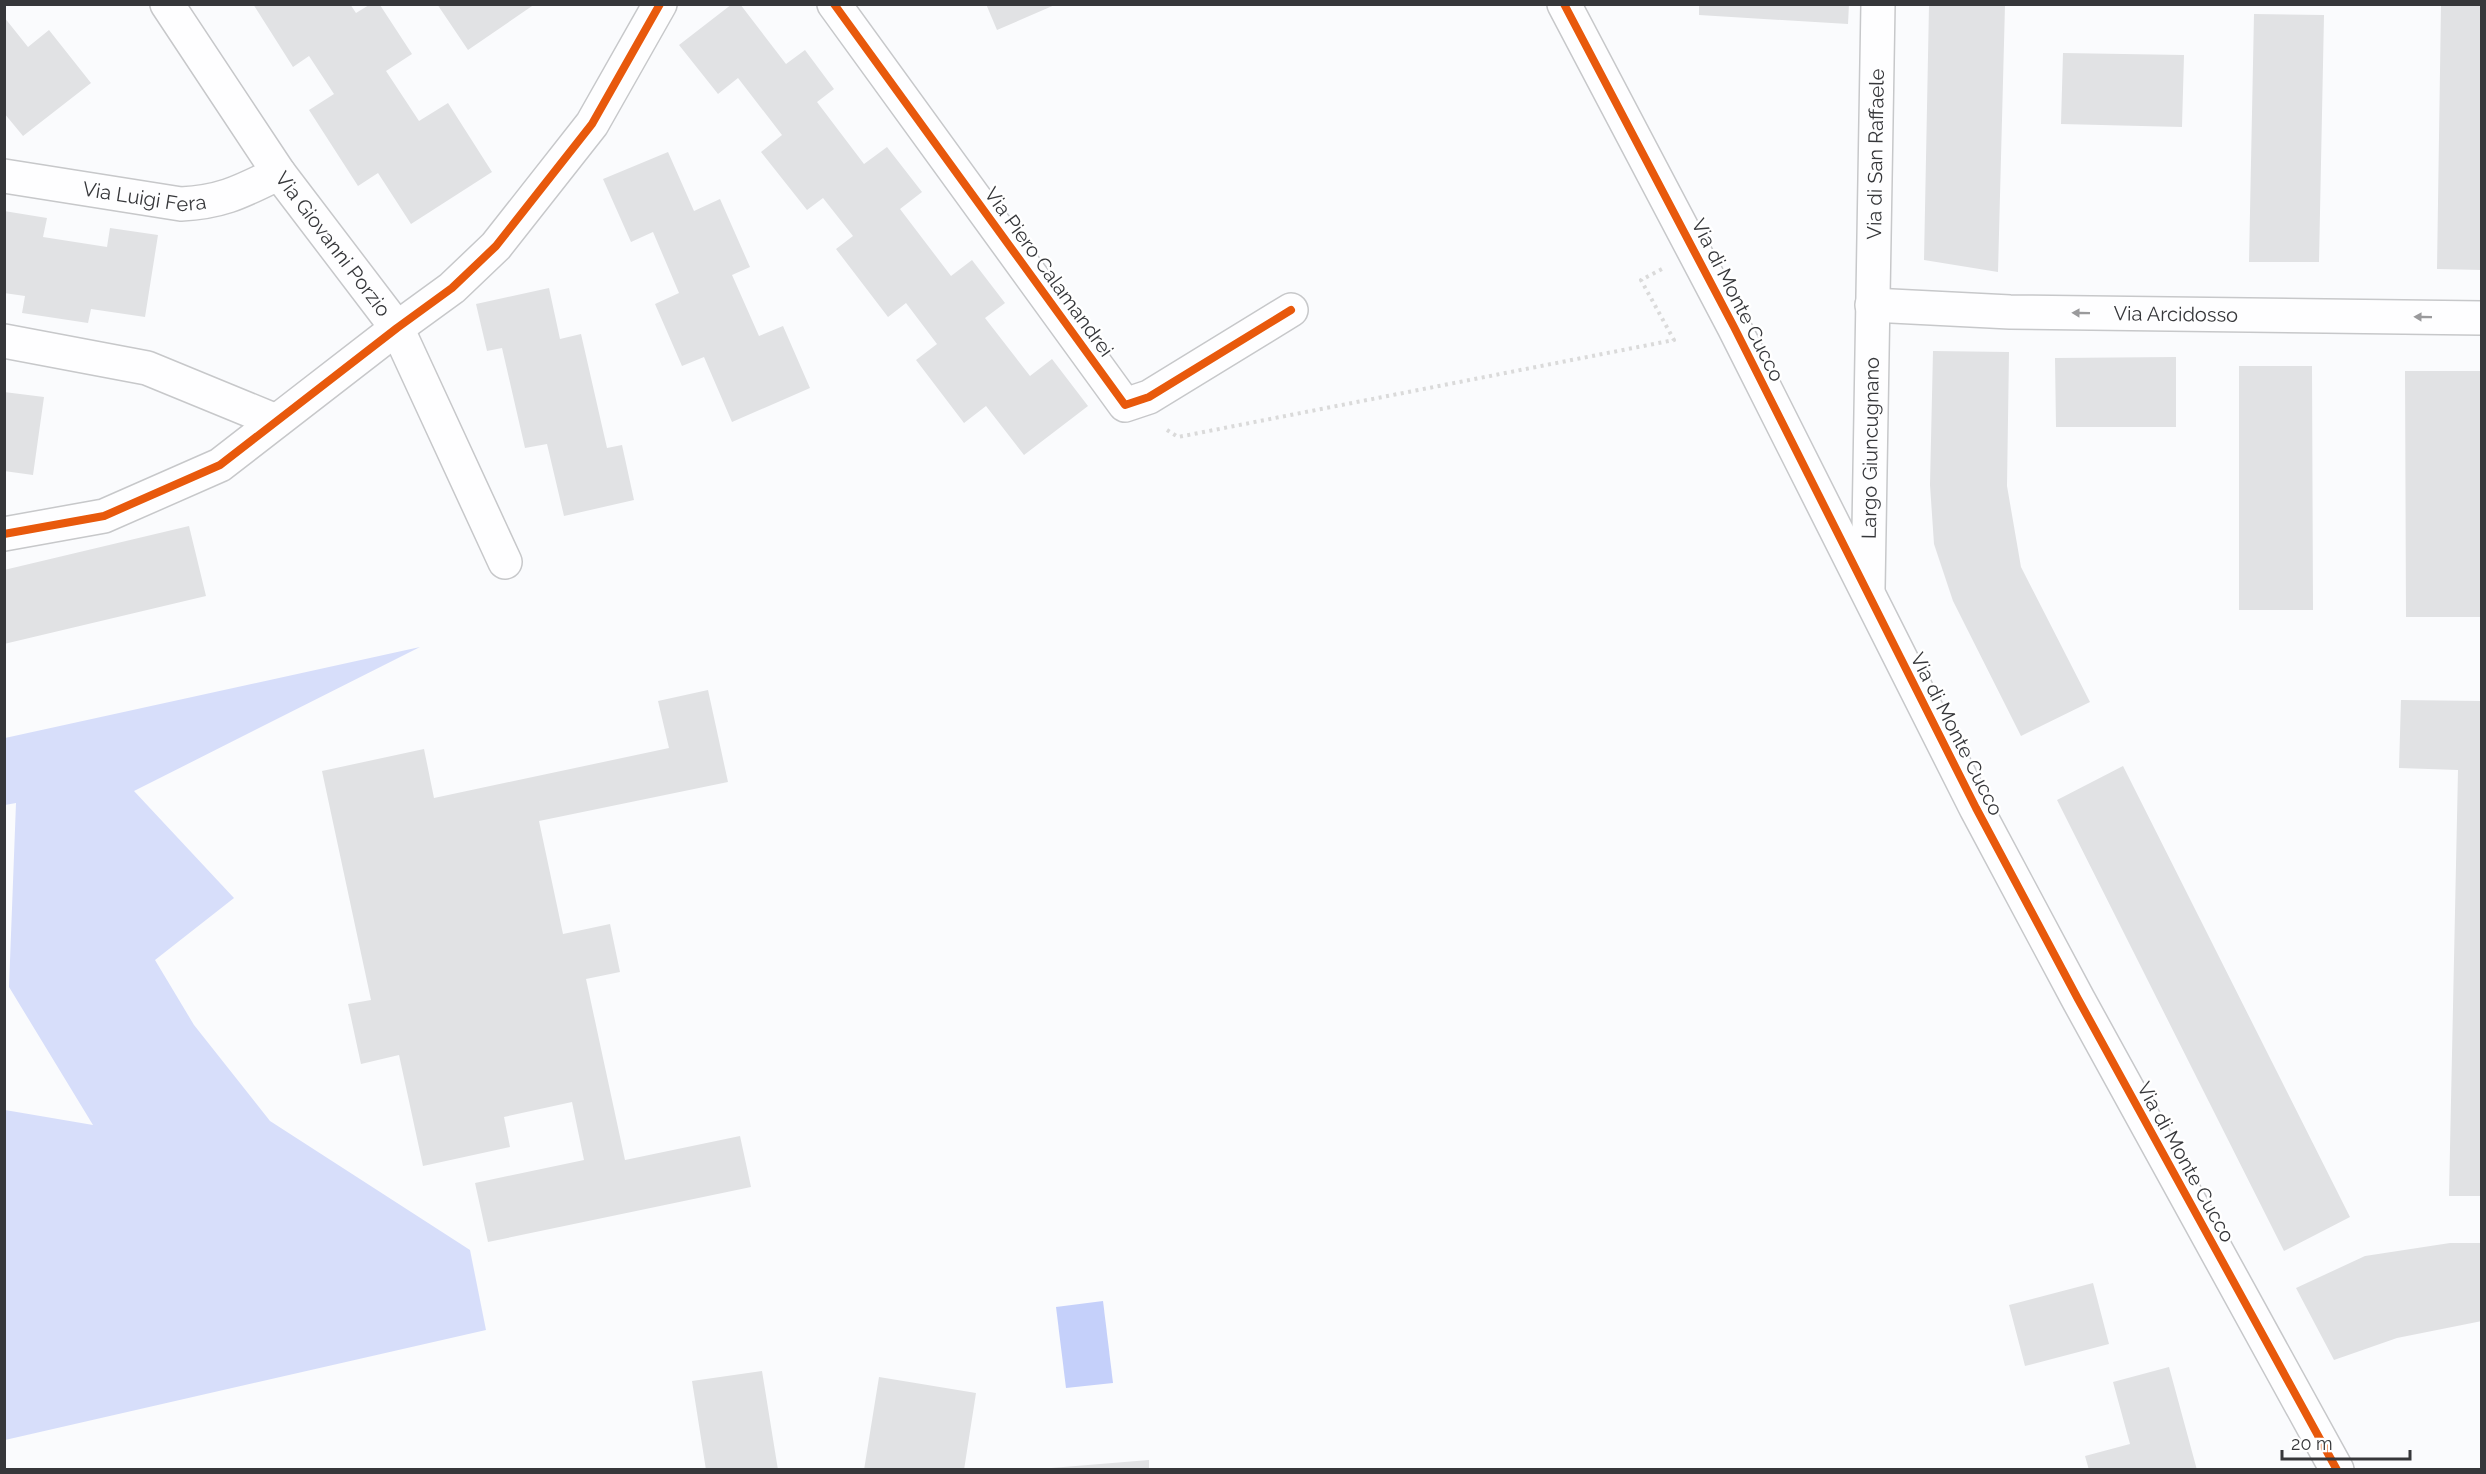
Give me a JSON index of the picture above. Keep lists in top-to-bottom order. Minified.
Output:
{"streets":{"street":["Via di San Raffaele","Via Luigi Fera","Via Giovanni Porzio","Via Piero Calamandrei","Via di Monte Cucco","Via Arcidosso","Largo Giuncugnano"]},"crossings":[["Via di San Raffaele","Via Arcidosso"],["Via di San Raffaele","Largo Giuncugnano"],["Via Luigi Fera","Via Giovanni Porzio"],["Via di Monte Cucco","Largo Giuncugnano"],["Via Arcidosso","Largo Giuncugnano"]],"one_way":["Via Arcidosso"],"scale_bar":"20 m"}
